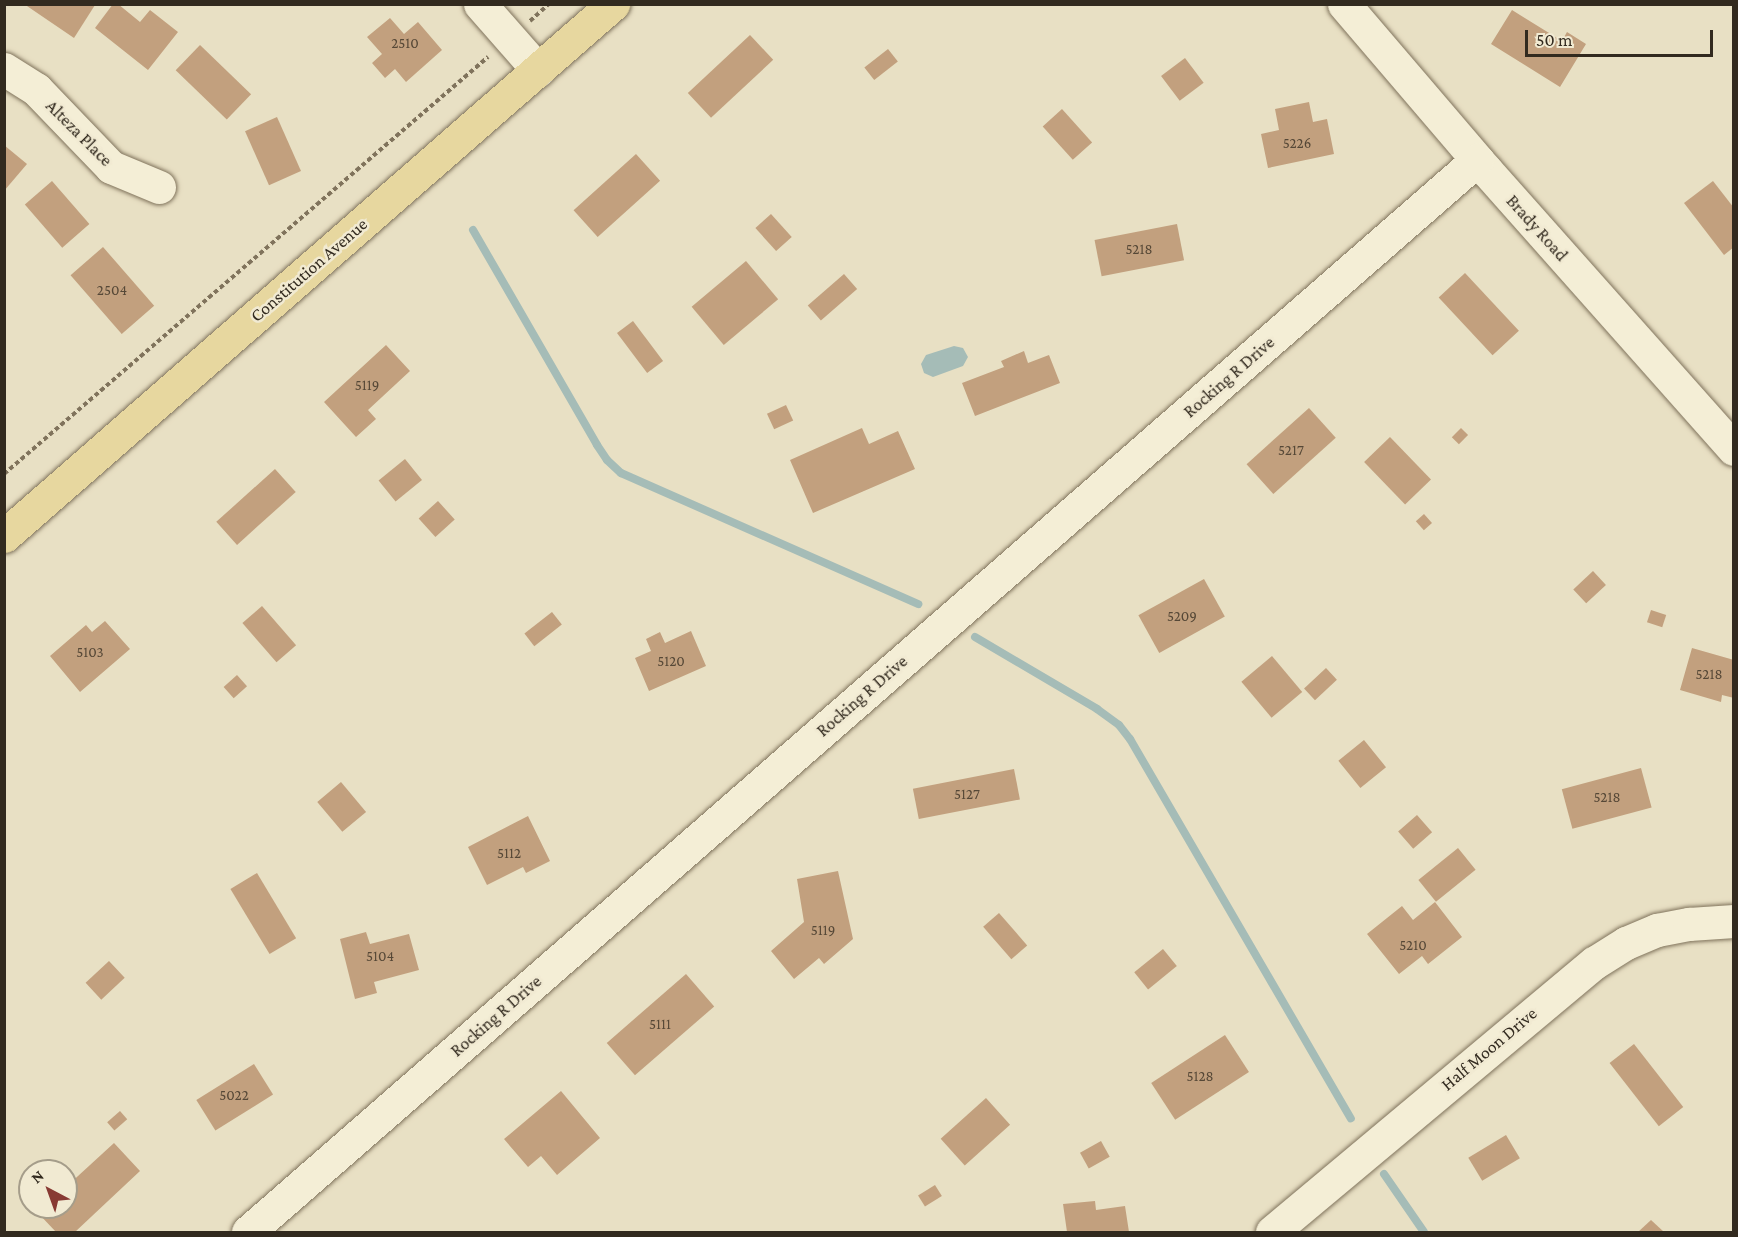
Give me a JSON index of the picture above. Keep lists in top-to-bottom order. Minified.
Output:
{"streets":{"main road":["Constitution Avenue"],"street":["Alteza Place","Brady Road","Rocking R Drive","Half Moon Drive"]},"crossings":[["Brady Road","Rocking R Drive"]],"house_numbers":["2510","5226","5218","2504","5119","5217","5209","5103","5120","5218","5127","5218","5112","5119","5210","5104","5111","5128","5022"],"scale_bar":"50 m","north":"top left"}
